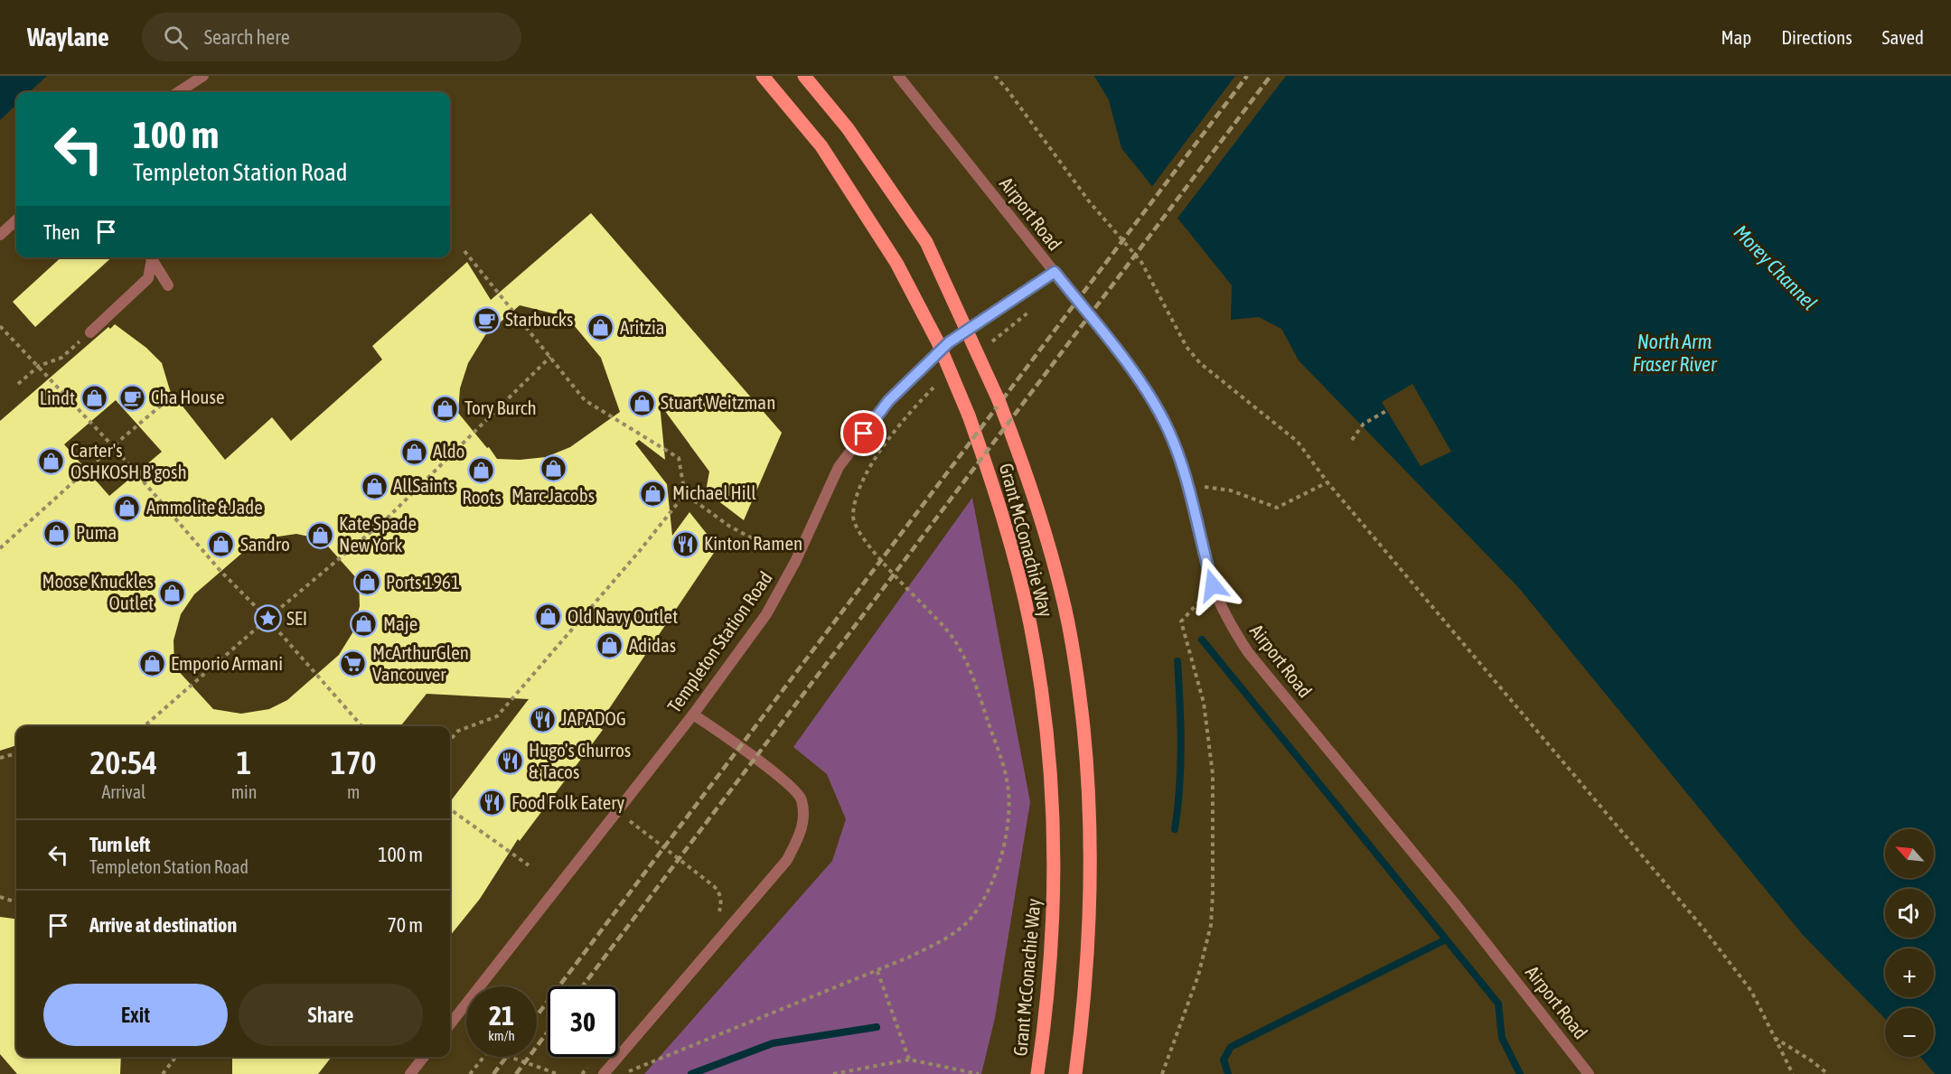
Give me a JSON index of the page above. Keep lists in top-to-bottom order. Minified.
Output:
{"streets":{"main road":["Grant McConachie Way"],"street":["Airport Road","Templeton Station Road"]},"crossings":[["Airport Road","Templeton Station Road"]],"water":["Morey Channel","North Arm Fraser River"],"places":{"cafe":["Starbucks","Cha House"],"shop":["Aritzia","Lindt","Stuart Weitzman","Tory Burch","Aldo","Carter's OSHKOSH B'gosh","Marc Jacobs","Roots","AllSaints","Michael Hill","Ammolite & Jade","Puma","Kate Spade New York","Sandro","Ports 1961","Moose Knuckles Outlet","Old Navy Outlet","Maje","Adidas","Emporio Armani"],"restaurant":["Kinton Ramen","JAPADOG","Hugo's Churros & Tacos","Food Folk Eatery"],"place":["SEI"],"supermarket":["McArthurGlen Vancouver"]},"north":"top left","page":{"header":"Waylane","search":"Search here","nav":["Map","Directions","Saved"],"turn":["100 m","Templeton Station Road"],"then":"Then","eta":["20:54","Arrival","1","min","170","m"],"list":[{"name":"Turn left","note":"Templeton Station Road","value":"100 m"},{"name":"Arrive at destination","value":"70 m"}],"map_buttons":["+","−"],"buttons":["Exit","Share"],"speed":"21 km/h","limit":"30"}}
